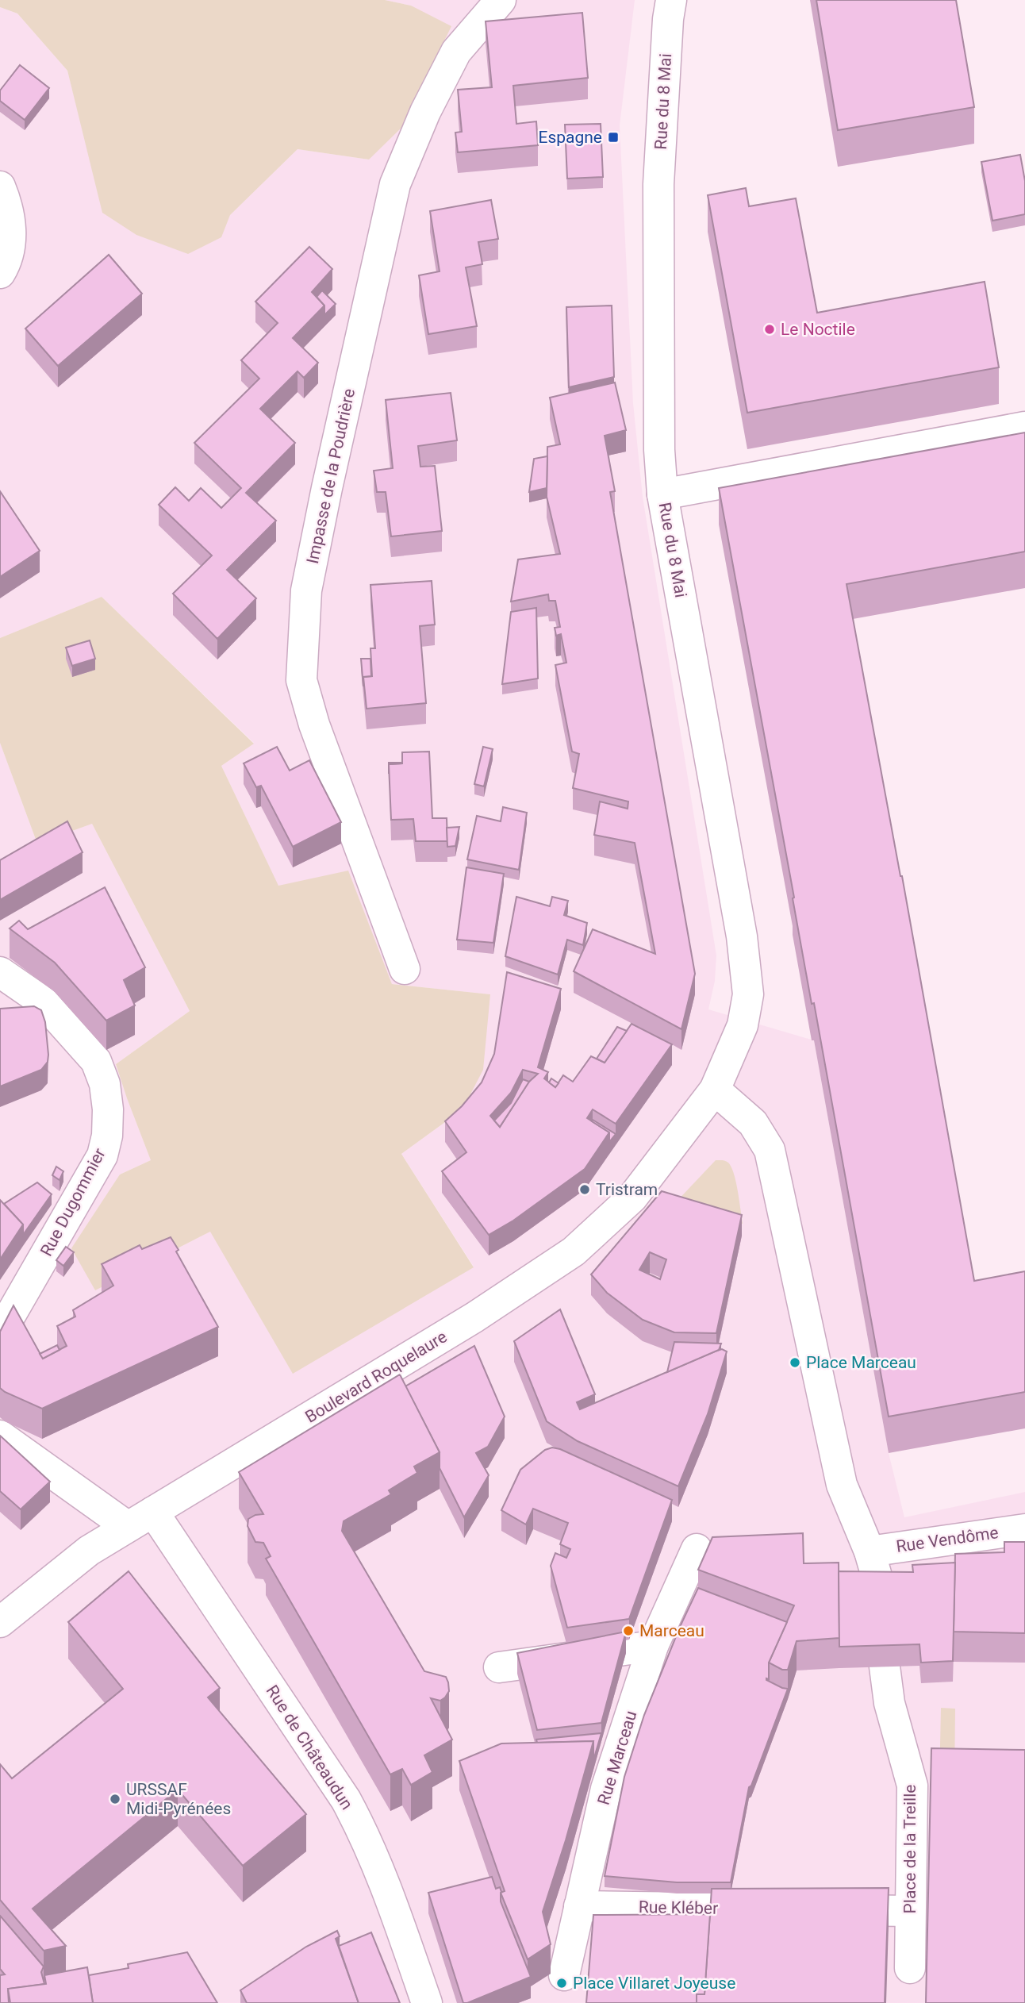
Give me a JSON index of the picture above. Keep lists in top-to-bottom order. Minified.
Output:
{"streets":{"street":["Rue du 8 Mai","Impasse de la Poudrière","Rue Dugommier","Boulevard Roquelaure","Rue Vendôme","Rue de Châteaudun","Rue Marceau","Place de la Treille","Rue Kléber"]},"crossings":[["Rue du 8 Mai","Boulevard Roquelaure"],["Boulevard Roquelaure","Rue de Châteaudun"],["Rue Marceau","Rue Kléber"]],"places":{"transit":["Espagne"],"other":["Le Noctile","Tristram","Place Marceau","Marceau","URSSAF Midi-Pyrénées","Place Villaret Joyeuse"]}}
